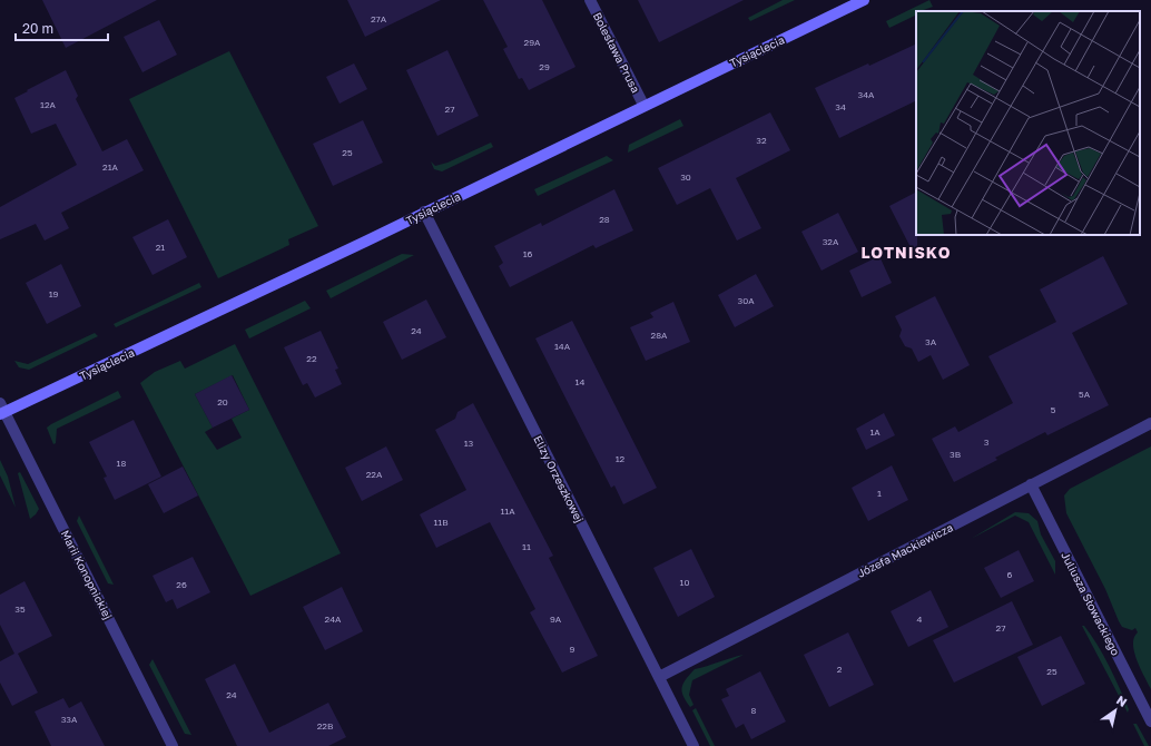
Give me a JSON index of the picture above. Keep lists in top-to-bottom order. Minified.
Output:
{"streets":{"street":["Tysiąclecia","Bolesława Prusa","Elizy Orzeszkowej","Józefa Mackiewicza","Marii Konopnickiej","Juliusza Słowackiego"]},"crossings":[["Tysiąclecia","Bolesława Prusa"],["Tysiąclecia","Elizy Orzeszkowej"],["Tysiąclecia","Marii Konopnickiej"],["Elizy Orzeszkowej","Józefa Mackiewicza"],["Józefa Mackiewicza","Juliusza Słowackiego"]],"districts":["LOTNISKO"],"house_numbers":["27A","29A","29","34A","12A","34","27","32","25","21A","30","28","32A","21","16","19","30A","24","28A","3A","14A","22","14","5A","20","5","1A","3","13","3B","12","18","22A","1","11A","11B","11","6","10","26","35","24A","9A","4","27","9","2","25","24","8","33A","22B"],"scale_bar":"20 m","north":"top right"}
